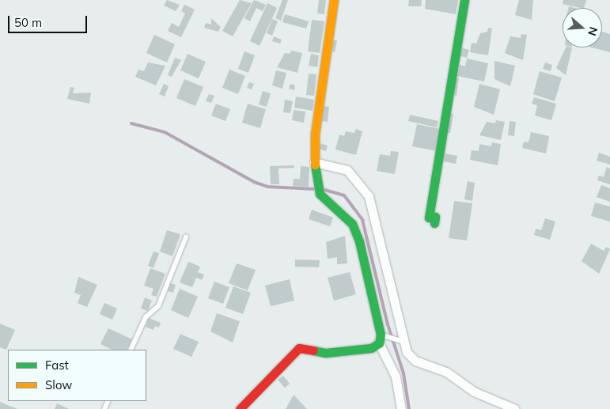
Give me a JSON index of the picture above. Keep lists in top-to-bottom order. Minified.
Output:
{"legend":["Fast","Slow"],"scale_bar":"50 m","north":"right"}
